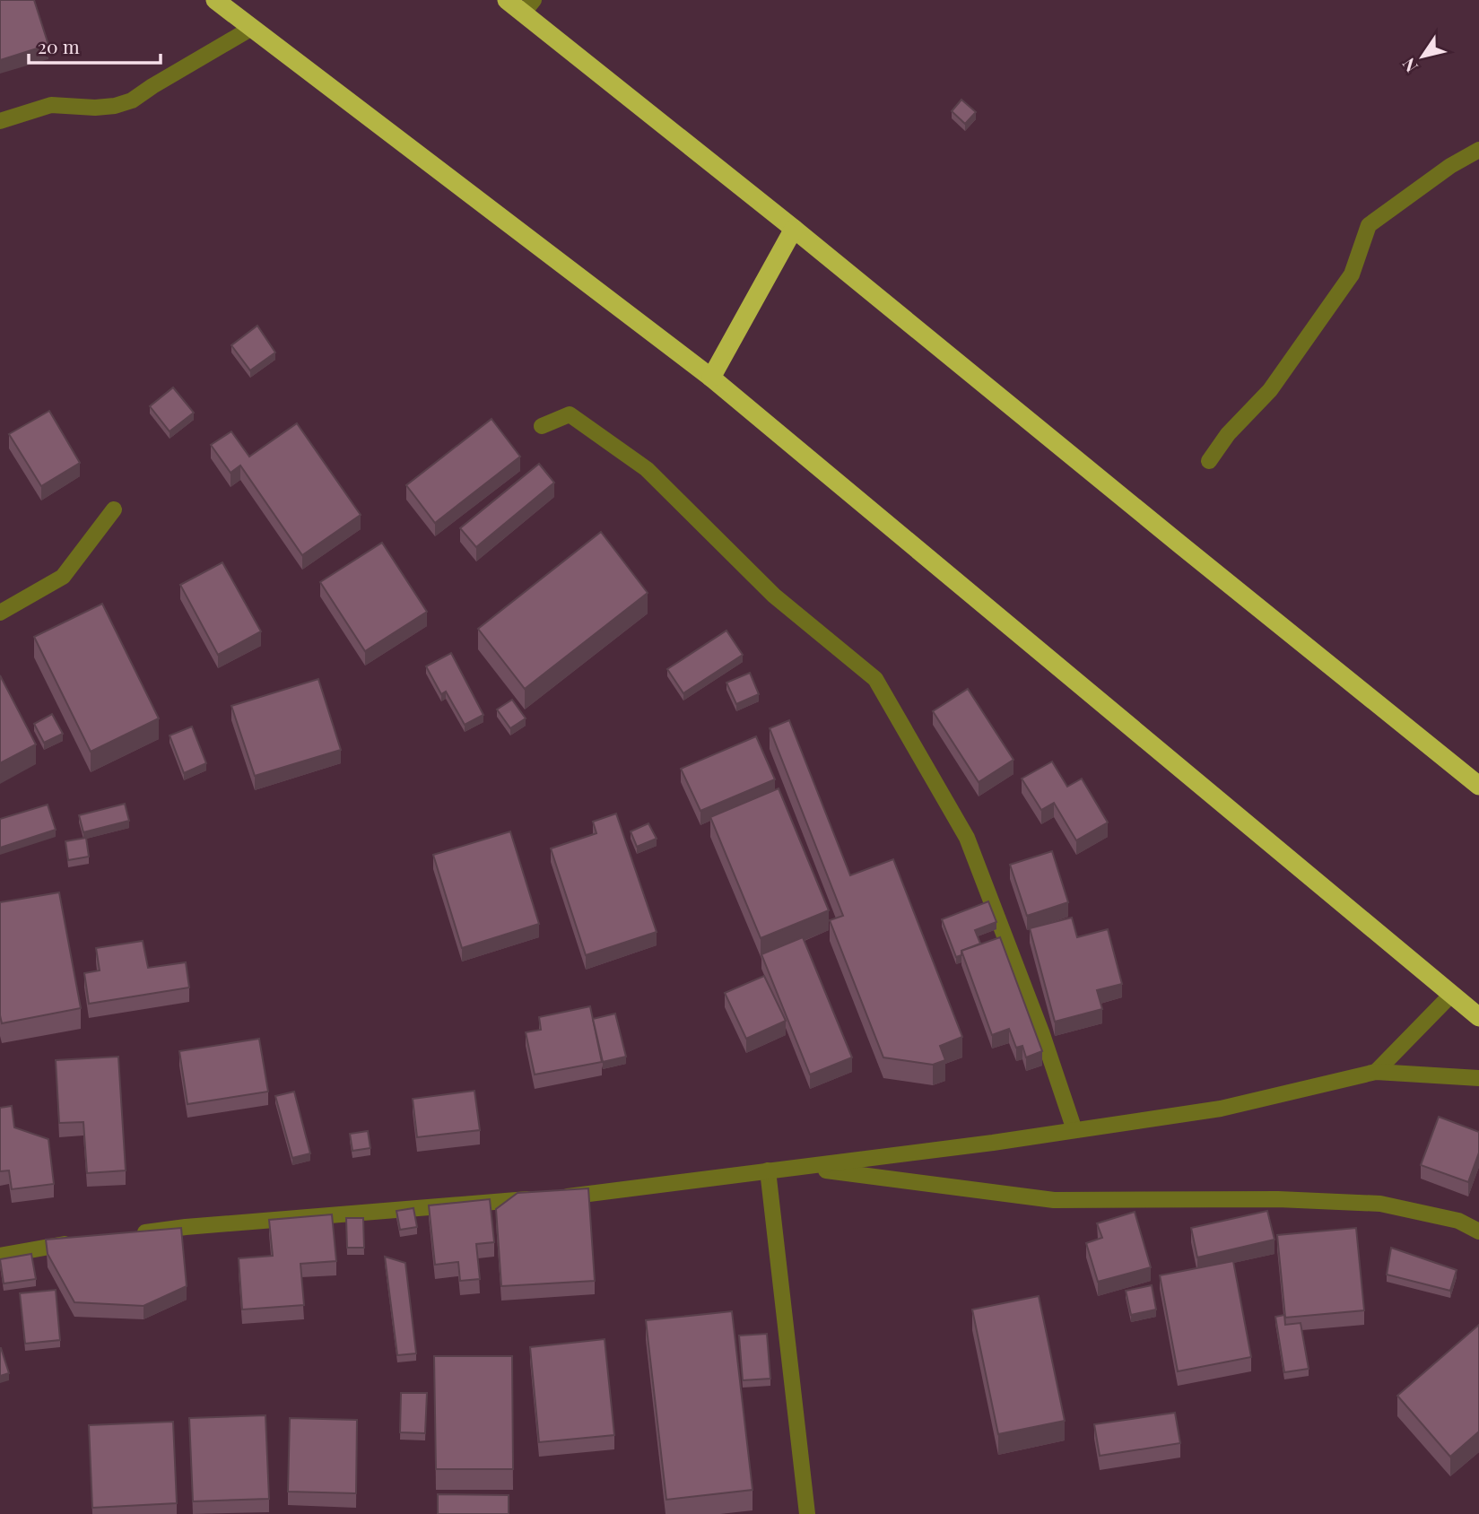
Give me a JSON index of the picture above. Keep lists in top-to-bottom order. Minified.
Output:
{"scale_bar":"20 m","north":"bottom left"}
